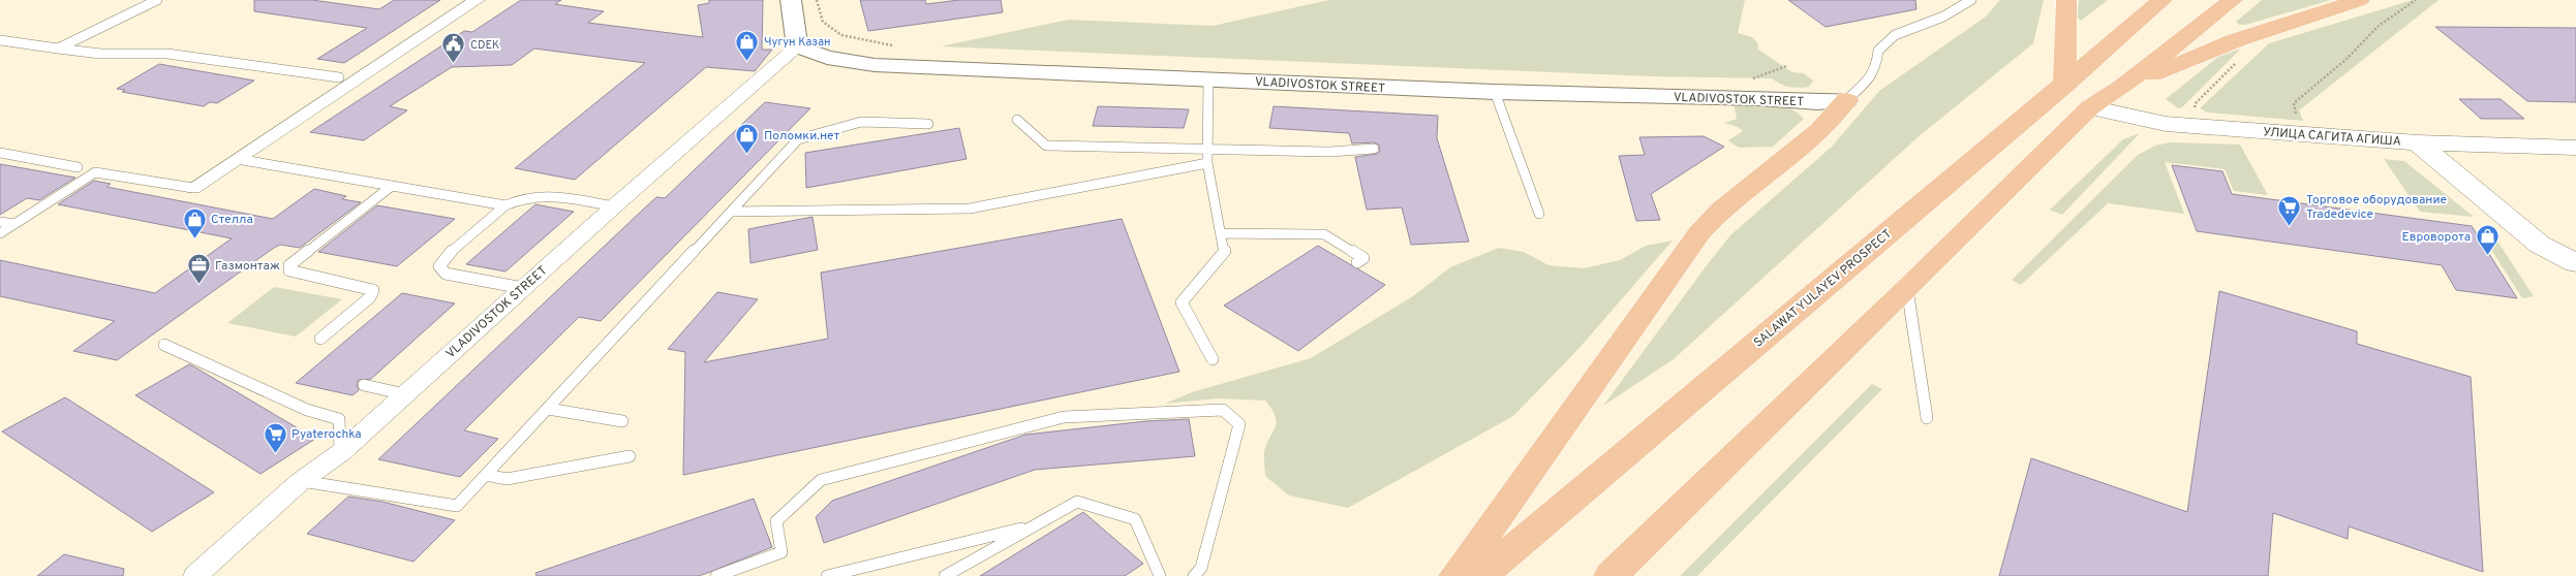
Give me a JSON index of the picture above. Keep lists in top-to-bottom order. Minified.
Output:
{"streets":{"main road":["УЛИЦА САГИТА АГИША","SALAWAT YULAYEV PROSPECT"],"street":["VLADIVOSTOK STREET"]},"places":{"shop":["Чугун Казан","Поломки.нет","Стелла","Евроворота"],"public building":["CDEK"],"supermarket":["Торговое оборудование Tradedevice","Pyaterochka"],"office":["Газмонтаж"]}}
